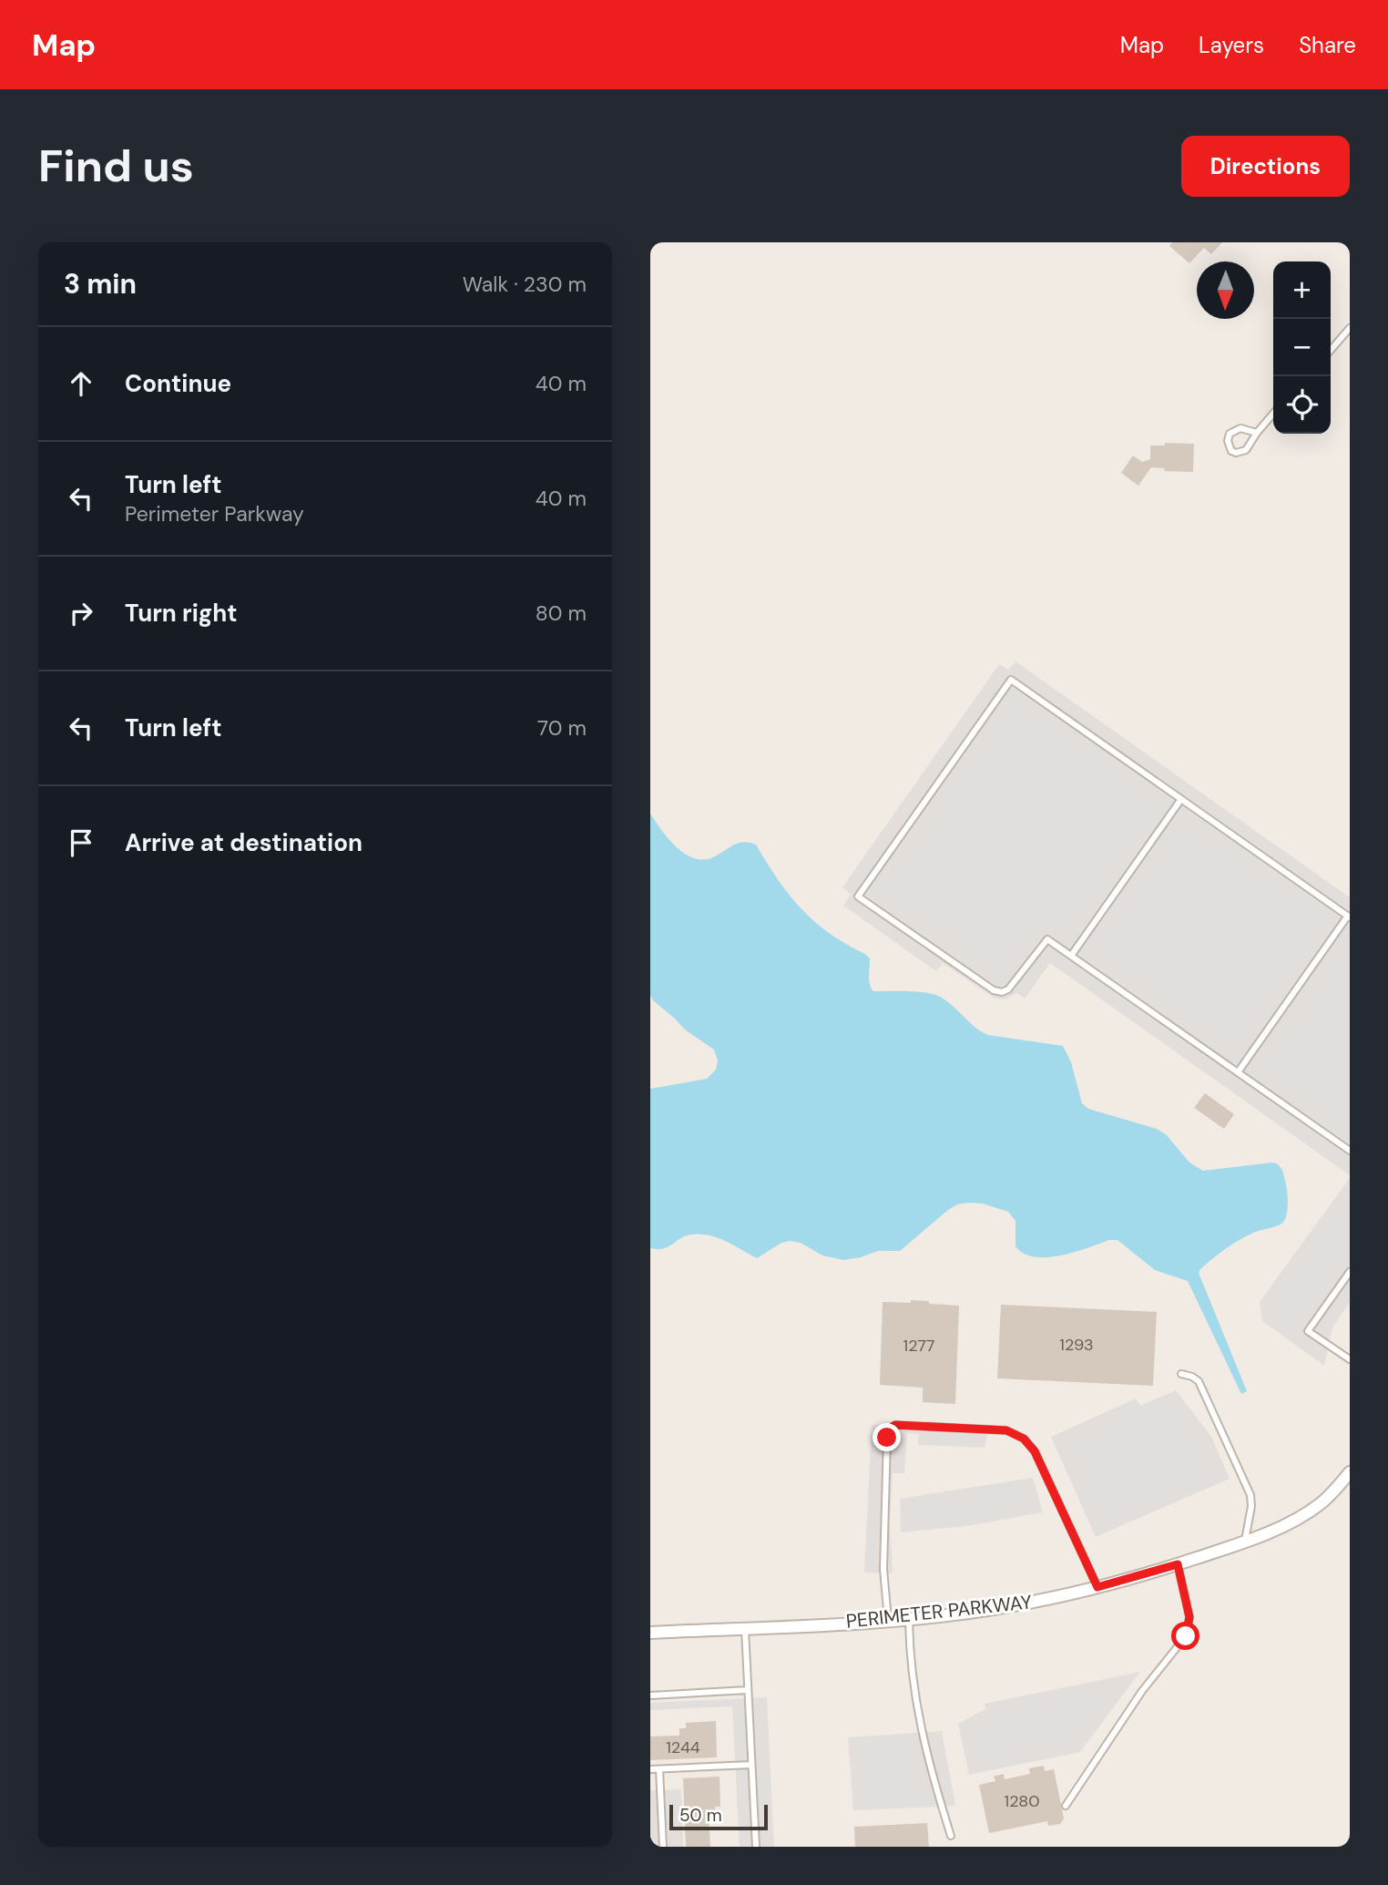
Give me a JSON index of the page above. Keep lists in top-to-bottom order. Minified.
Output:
{"streets":{"street":["PERIMETER PARKWAY"]},"house_numbers":["1293","1277","1244","1280"],"scale_bar":"50 m","north":"bottom","page":{"header":"Map","nav":["Map","Layers","Share"],"buttons":"Directions","title":"Find us","heading":["3 min","Walk · 230 m"],"map_buttons":["+","−"],"list":[["Continue","40 m"],["Turn left","Perimeter Parkway","40 m"],["Turn right","80 m"],["Turn left","70 m"],"Arrive at destination"],"scale":"50 m"}}
